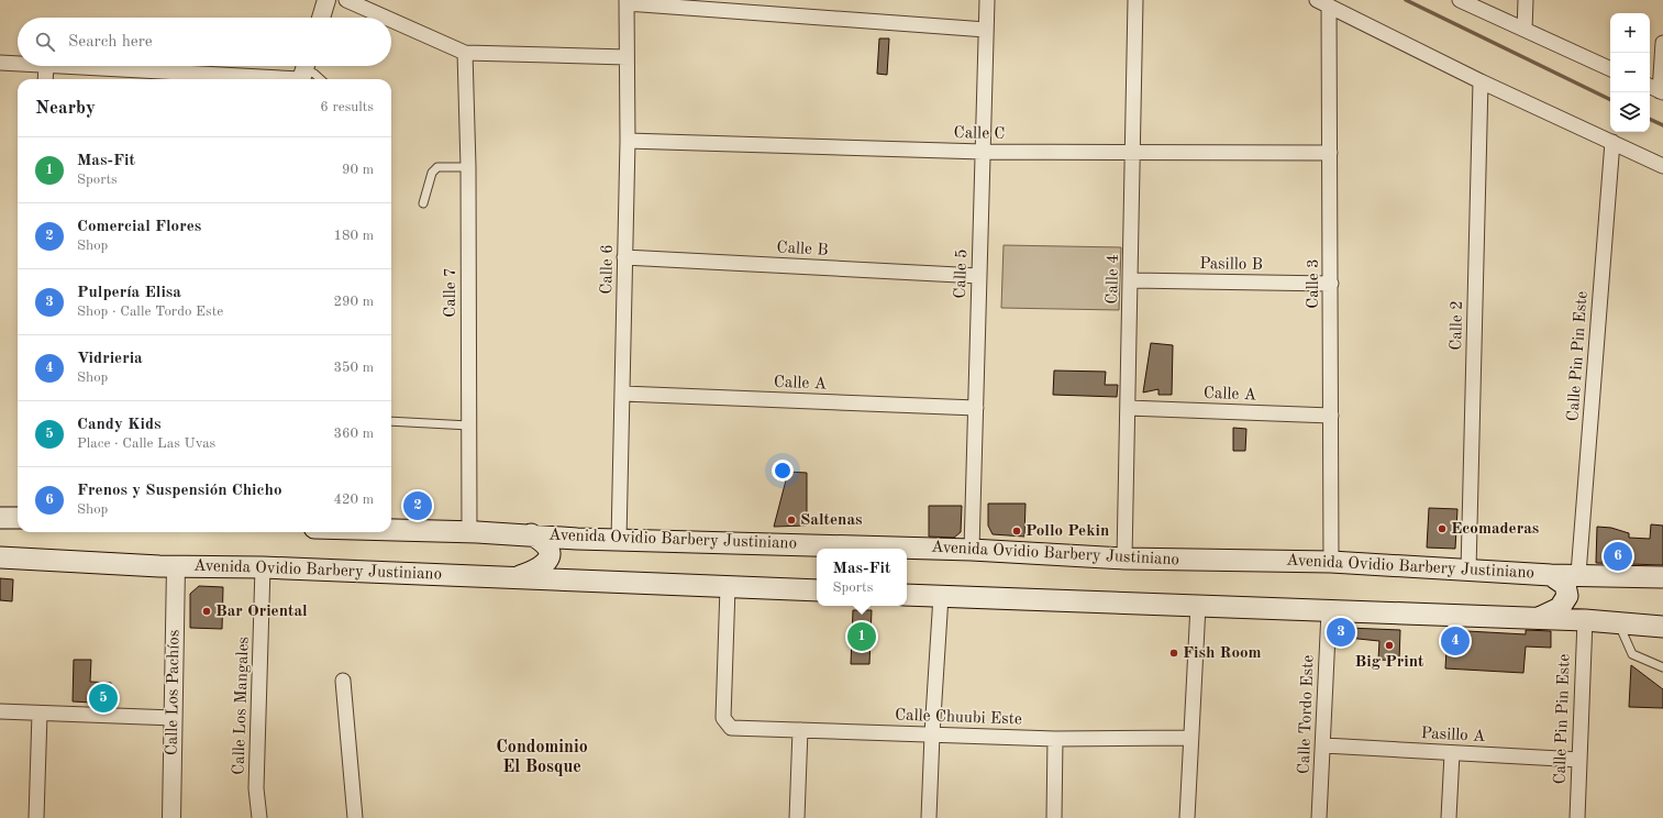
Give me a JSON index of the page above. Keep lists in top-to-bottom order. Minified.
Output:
{"streets":{"main road":["Avenida Ovidio Barbery Justiniano"],"street":["Calle C","Calle B","Pasillo B","Calle 6","Calle 5","Calle 4","Calle 3","Calle 7","Calle 2","Calle Pin Pin Este","Calle A","Calle Los Pachíos","Calle Los Mangales","Calle Tordo Este","Calle Chuubi Este","Pasillo A"]},"crossings":[["Calle C","Calle 6"],["Calle C","Calle 5"],["Calle C","Calle 4"],["Calle C","Calle 3"],["Calle B","Calle 6"],["Calle B","Calle 5"],["Pasillo B","Calle 4"],["Pasillo B","Calle 3"],["Calle 6","Calle A"],["Calle 6","Avenida Ovidio Barbery Justiniano"],["Calle 5","Calle A"],["Calle 5","Avenida Ovidio Barbery Justiniano"],["Calle 4","Calle A"],["Calle 4","Avenida Ovidio Barbery Justiniano"],["Calle 3","Calle A"],["Calle 3","Avenida Ovidio Barbery Justiniano"],["Calle 7","Avenida Ovidio Barbery Justiniano"],["Calle 2","Avenida Ovidio Barbery Justiniano"],["Calle Pin Pin Este","Avenida Ovidio Barbery Justiniano"],["Calle Pin Pin Este","Pasillo A"],["Avenida Ovidio Barbery Justiniano","Calle Los Pachíos"],["Avenida Ovidio Barbery Justiniano","Calle Los Mangales"],["Avenida Ovidio Barbery Justiniano","Calle Chuubi Este"],["Calle Tordo Este","Pasillo A"]],"districts":["Condominio El Bosque"],"places":["Saltenas","Ecomaderas","Pollo Pekin","Bar Oriental","Big Print","Fish Room"],"page":{"map_buttons":["+","−"],"search":"Search here","heading":["Nearby","6 results"],"list":[{"mark":"1","name":"Mas-Fit","note":"Sports","value":"90 m"},{"mark":"2","name":"Comercial Flores","note":"Shop","value":"180 m"},{"mark":"3","name":"Pulpería Elisa","note":"Shop · Calle Tordo Este","value":"290 m"},{"mark":"4","name":"Vidrieria","note":"Shop","value":"350 m"},{"mark":"5","name":"Candy Kids","note":"Place · Calle Las Uvas","value":"360 m"},{"mark":"6","name":"Frenos y Suspensión Chicho","note":"Shop","value":"420 m"}],"pins":["2","6","3","1","4","5"],"popup":["Mas-Fit","Sports"]}}
